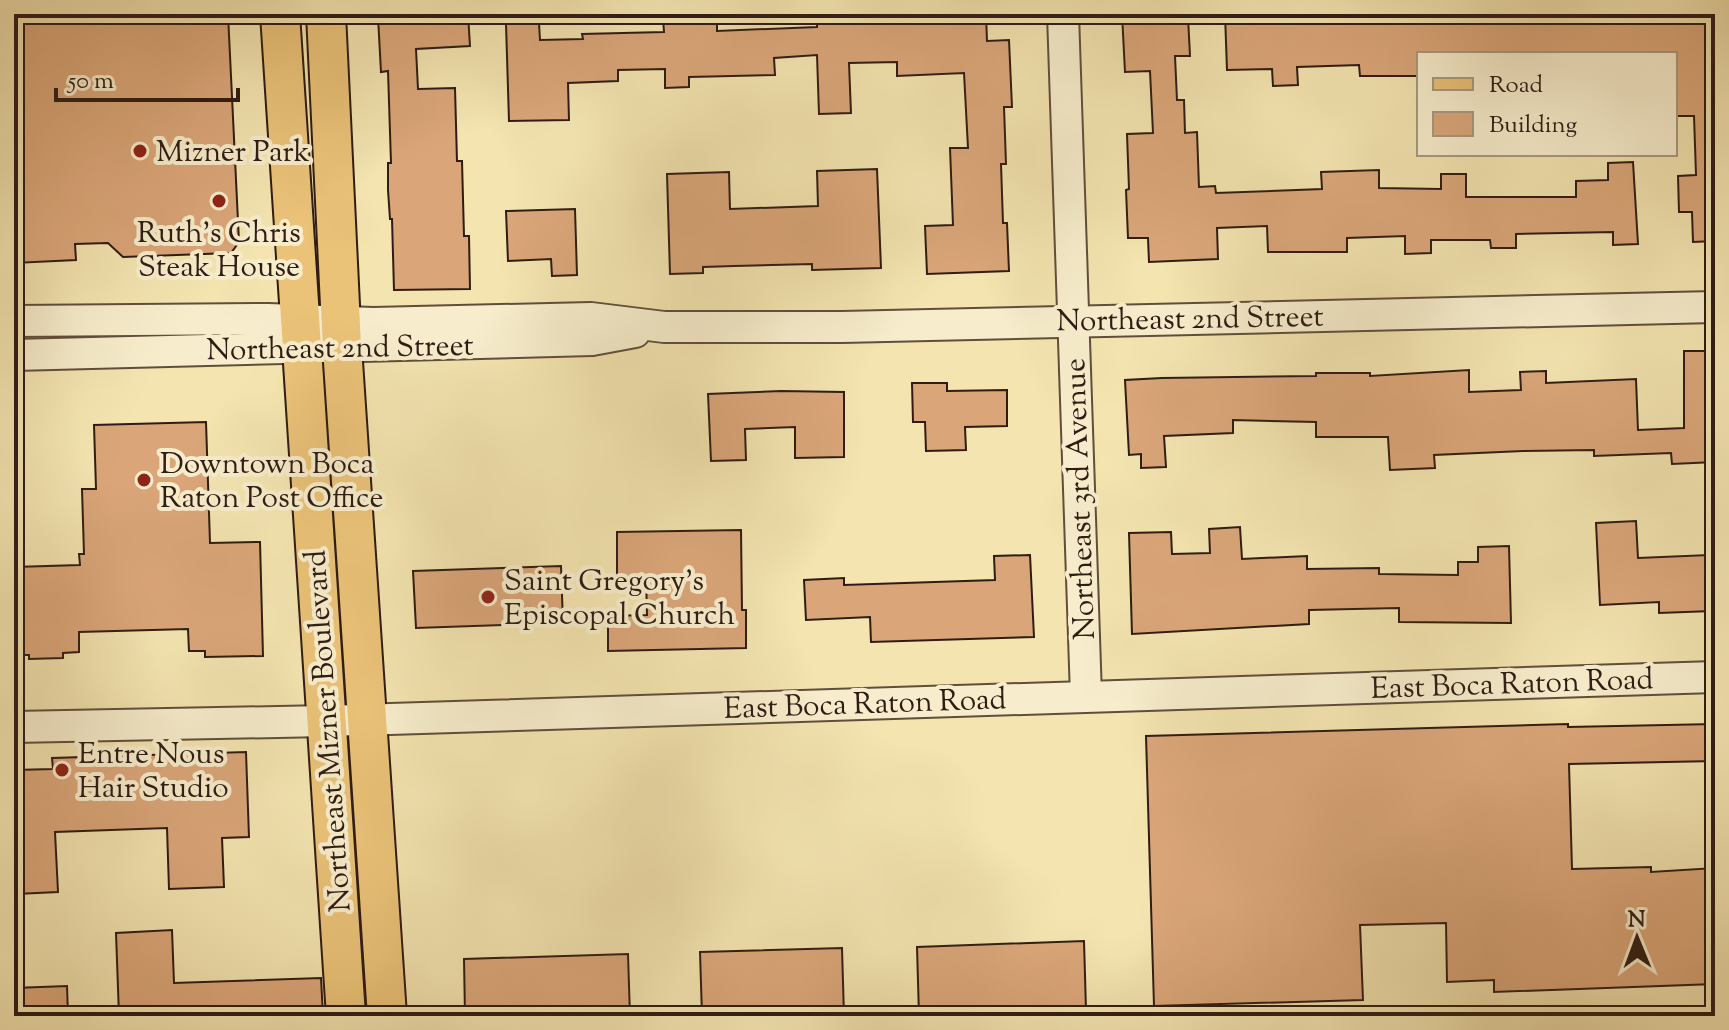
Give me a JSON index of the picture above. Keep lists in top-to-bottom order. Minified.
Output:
{"streets":{"main road":["Northeast Mizner Boulevard"],"street":["Northeast 2nd Street","Northeast 3rd Avenue","East Boca Raton Road"]},"crossings":[["Northeast 2nd Street","Northeast 3rd Avenue"],["Northeast 2nd Street","Northeast Mizner Boulevard"],["Northeast 3rd Avenue","East Boca Raton Road"],["East Boca Raton Road","Northeast Mizner Boulevard"]],"places":["Mizner Park","Ruth's Chris Steak House","Downtown Boca Raton Post Office","Saint Gregory's Episcopal Church","Entre Nous Hair Studio"],"legend":["Road","Building"],"scale_bar":"50 m","north":"top"}
